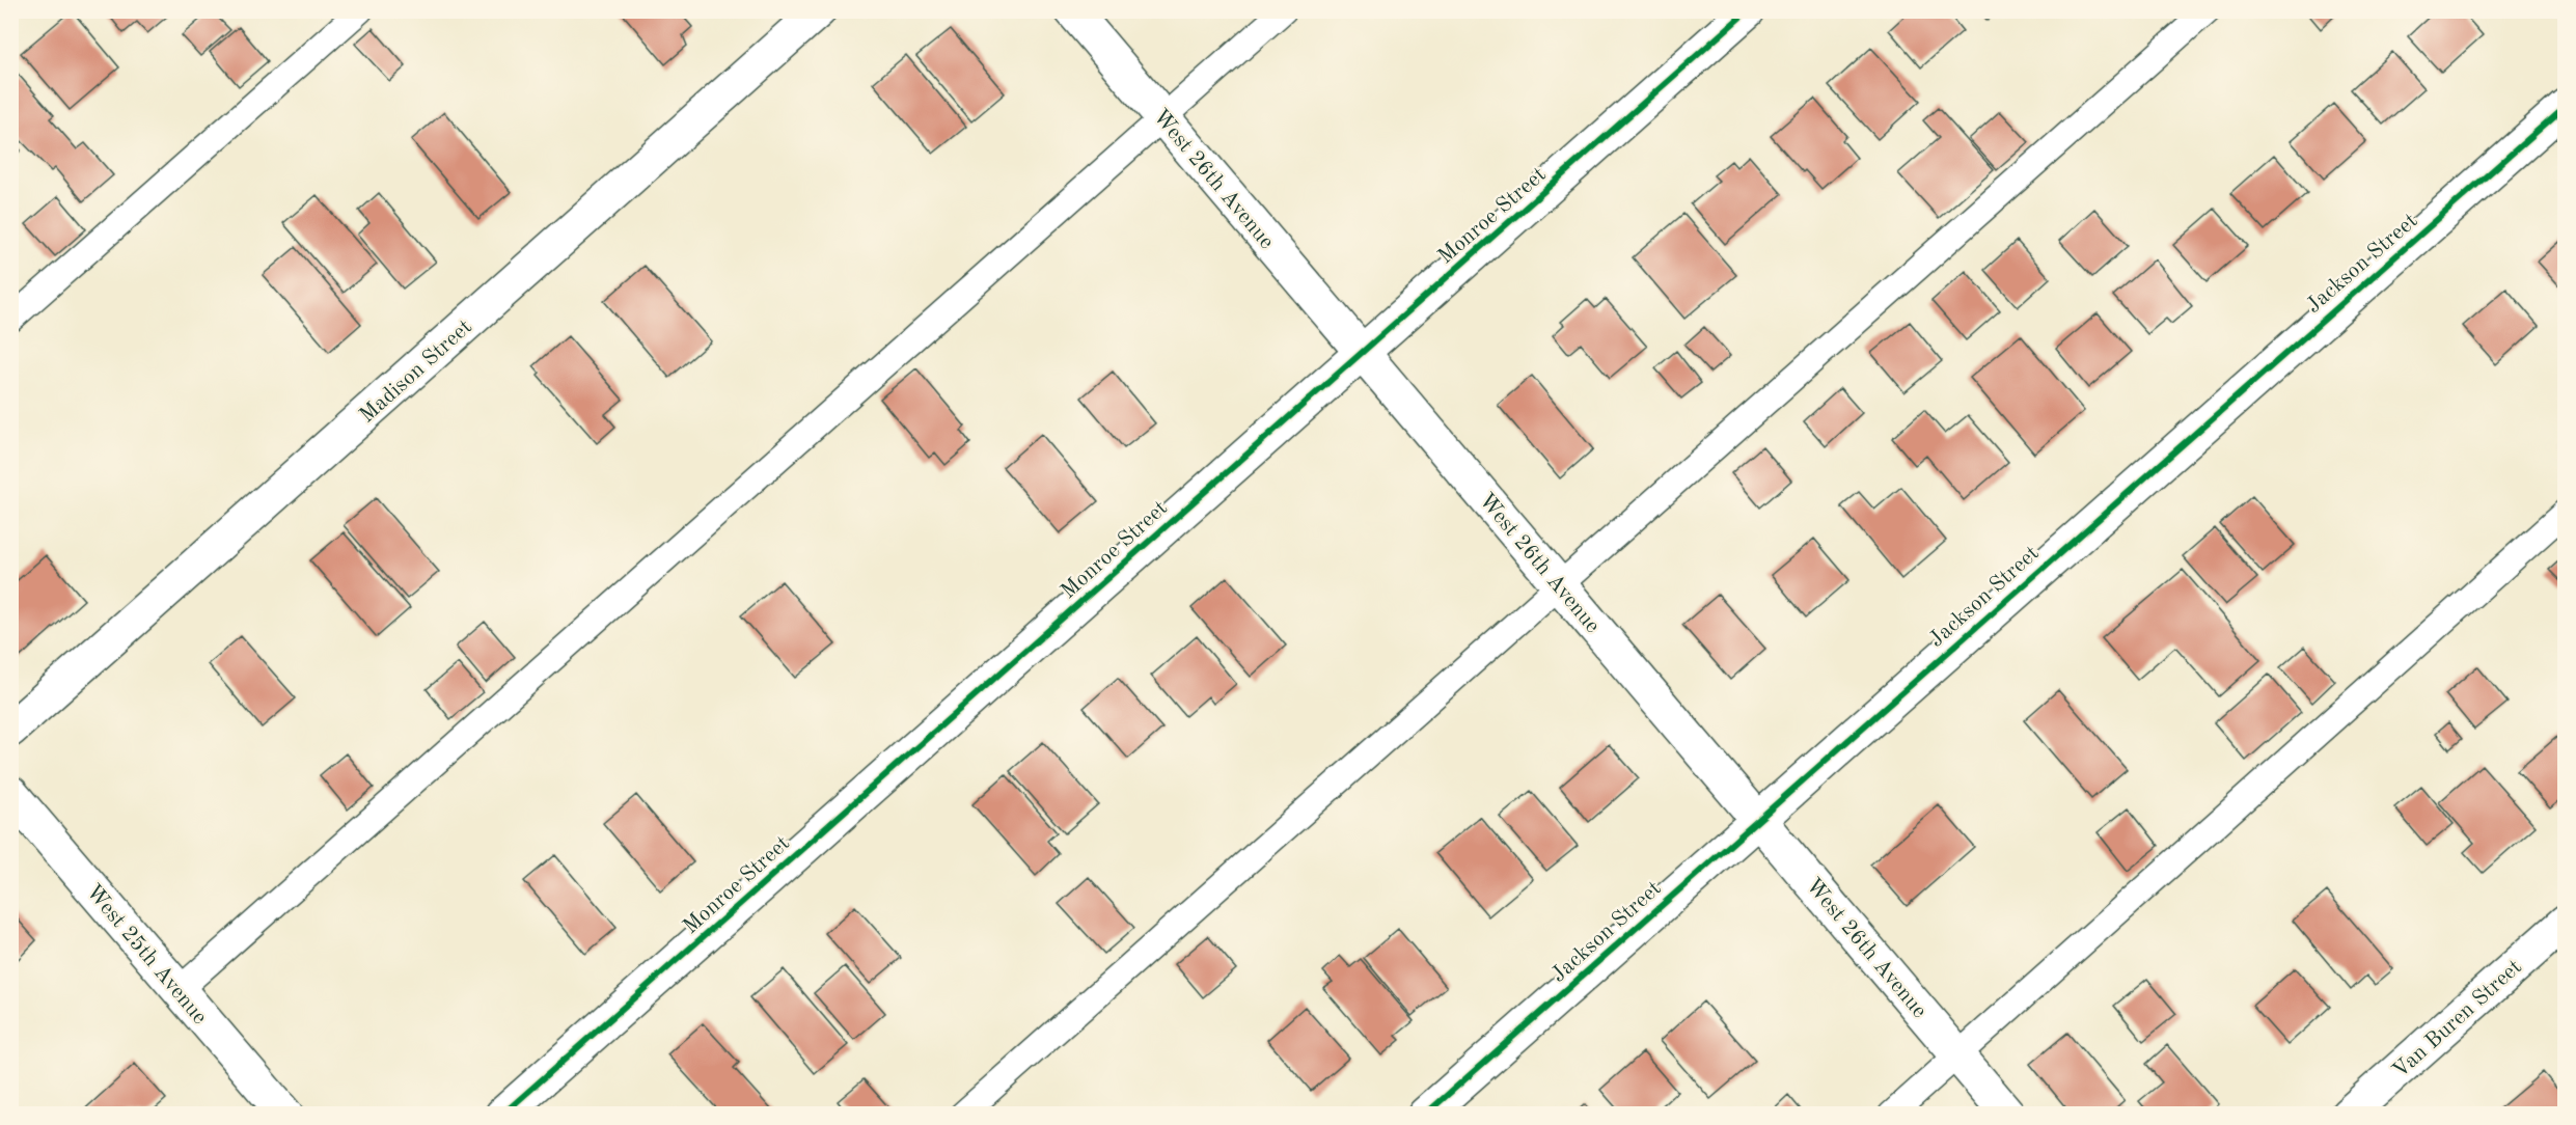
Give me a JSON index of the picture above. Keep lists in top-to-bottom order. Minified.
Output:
{"streets":{"street":["West 26th Avenue","Monroe Street","Jackson Street","Madison Street","West 25th Avenue","Van Buren Street"]},"crossings":[["West 26th Avenue","Monroe Street"],["West 26th Avenue","Jackson Street"]]}
